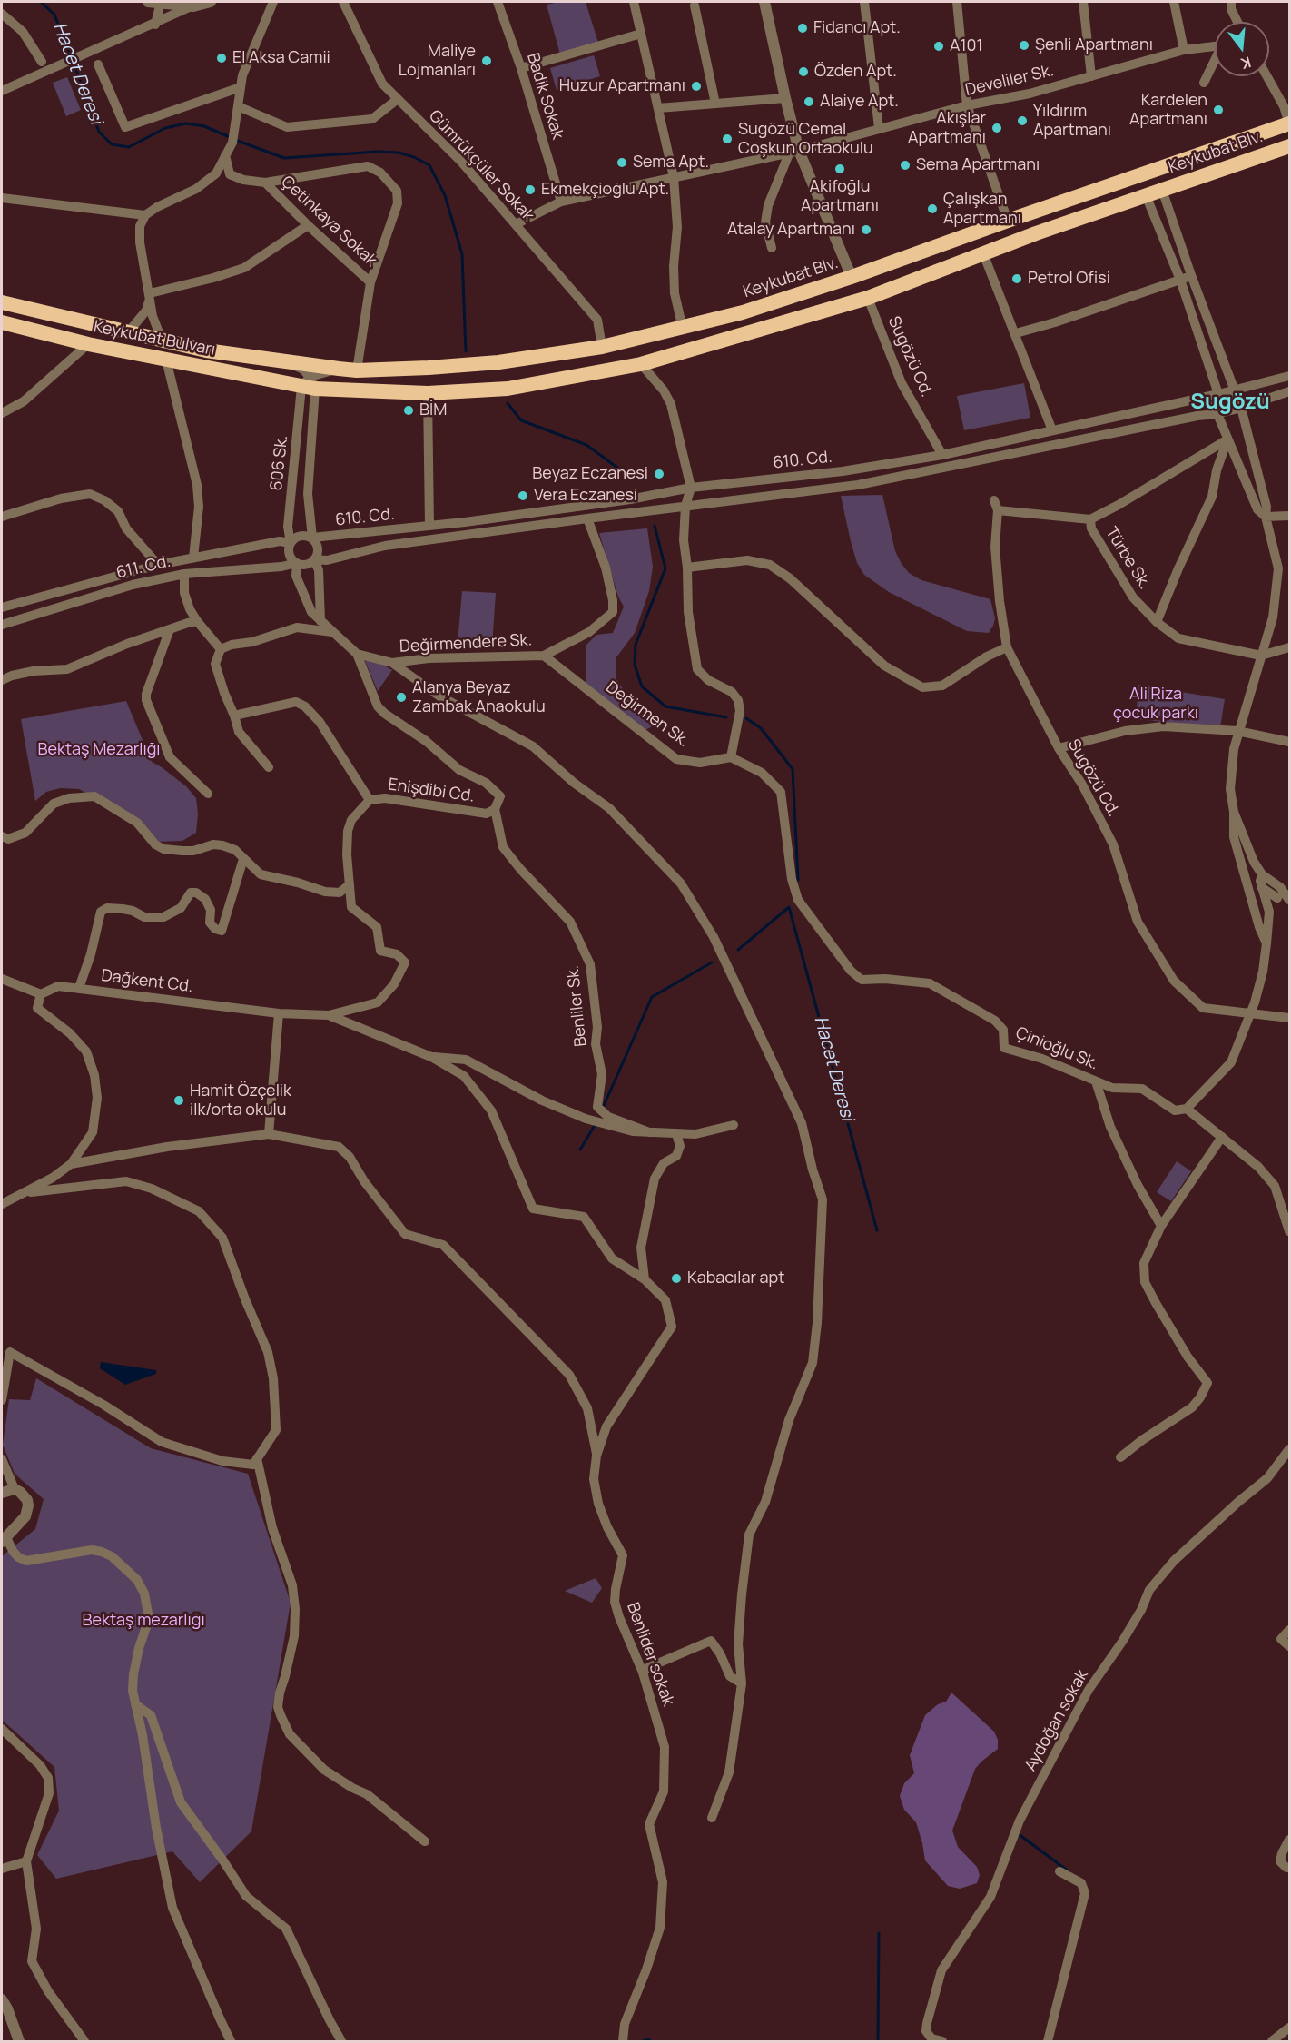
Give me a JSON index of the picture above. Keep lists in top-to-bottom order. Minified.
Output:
{"streets":{"highway":["Keykubat Blv.","Keykubat Bulvarı"],"street":["Develiler Sk.","Badik Sokak","Gümrükçüler Sokak","Çetinkaya Sokak","Sugözü Cd.","610. Cd.","606 Sk.","Türbe Sk.","611. Cd.","Değirmendere Sk.","Değirmen Sk.","Enişdibi Cd.","Dağkent Cd.","Benliler Sk.","Çinioğlu Sk.","Benlider sokak","Aydoğan sokak"]},"crossings":[["Develiler Sk.","Badik Sokak"],["Develiler Sk.","Gümrükçüler Sokak"],["Keykubat Blv.","Gümrükçüler Sokak"],["Keykubat Blv.","Çetinkaya Sokak"],["Keykubat Blv.","Keykubat Bulvarı"],["Keykubat Blv.","Sugözü Cd."],["Keykubat Blv.","606 Sk."],["Keykubat Bulvarı","606 Sk."],["Sugözü Cd.","610. Cd."],["610. Cd.","606 Sk."],["610. Cd.","611. Cd."],["610. Cd.","Değirmendere Sk."],["606 Sk.","611. Cd."],["606 Sk.","Değirmendere Sk."],["611. Cd.","Değirmendere Sk."],["Değirmendere Sk.","Değirmen Sk."],["Değirmendere Sk.","Enişdibi Cd."],["Değirmen Sk.","Çinioğlu Sk."],["Enişdibi Cd.","Dağkent Cd."],["Enişdibi Cd.","Benliler Sk."]],"districts":["Sugözü"],"water":["Hacet Deresi"],"parks":["Ali Riza çocuk parkı","Bektaş Mezarlığı","Bektaş mezarlığı"],"places":["Fidancı Apt.","Şenli Apartmanı","A101","El Aksa Camii","Maliye Lojmanları","Özden Apt.","Huzur Apartmanı","Alaiye Apt.","Kardelen Apartmanı","Yıldırım Apartmanı","Akışlar Apartmanı","Sugözü Cemal Coşkun Ortaokulu","Sema Apt.","Sema Apartmanı","Akifoğlu Apartmanı","Ekmekçioğlu Apt.","Çalışkan Apartmanı","Atalay Apartmanı","Petrol Ofisi","BİM","Beyaz Eczanesi","Vera Eczanesi","Alanya Beyaz Zambak Anaokulu","Hamit Özçelik ilk/orta okulu","Kabacılar apt"],"north":"bottom"}
